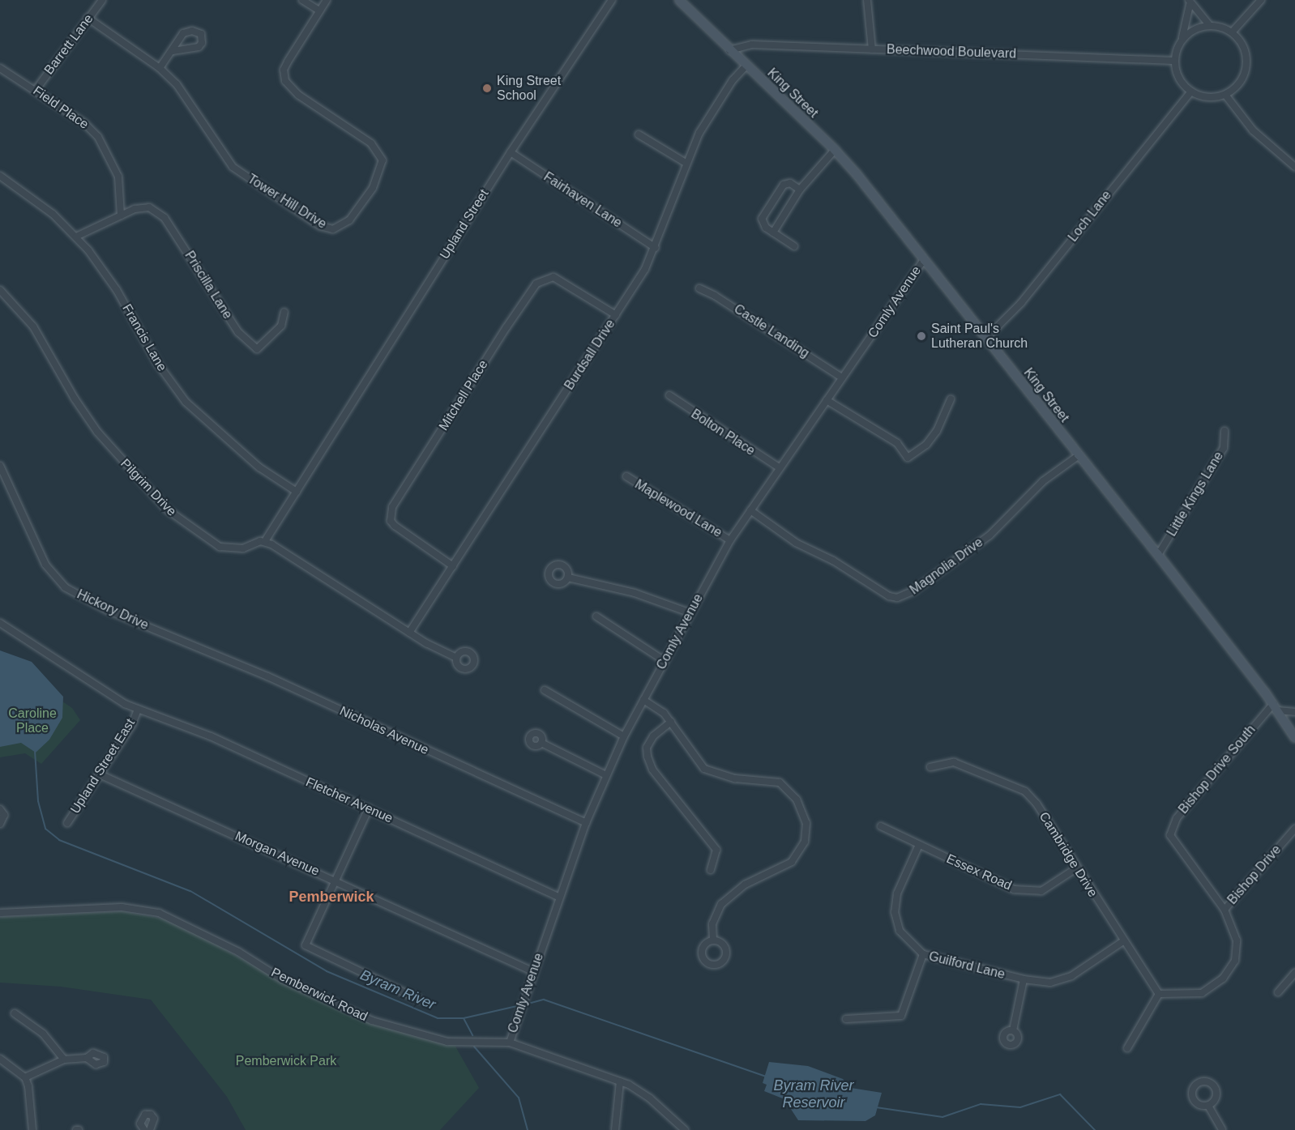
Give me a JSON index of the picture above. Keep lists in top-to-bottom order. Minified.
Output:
{"streets":{"main road":["King Street"],"street":["Barrett Lane","Beechwood Boulevard","Field Place","Fairhaven Lane","Tower Hill Drive","Loch Lane","Upland Street","Priscilla Lane","Comly Avenue","Castle Landing","Francis Lane","Burdsall Drive","Mitchell Place","Bolton Place","Pilgrim Drive","Little Kings Lane","Maplewood Lane","Magnolia Drive","Hickory Drive","Nicholas Avenue","Upland Street East","Bishop Drive South","Fletcher Avenue","Morgan Avenue","Cambridge Drive","Essex Road","Bishop Drive","Guilford Lane","Pemberwick Road"]},"crossings":[["Barrett Lane","Field Place"],["Barrett Lane","Tower Hill Drive"],["Beechwood Boulevard","King Street"],["Beechwood Boulevard","Loch Lane"],["King Street","Loch Lane"],["King Street","Comly Avenue"],["King Street","Burdsall Drive"],["King Street","Little Kings Lane"],["King Street","Magnolia Drive"],["King Street","Bishop Drive South"],["Field Place","Priscilla Lane"],["Fairhaven Lane","Upland Street"],["Fairhaven Lane","Burdsall Drive"],["Upland Street","Francis Lane"],["Upland Street","Pilgrim Drive"],["Comly Avenue","Castle Landing"],["Comly Avenue","Bolton Place"],["Comly Avenue","Maplewood Lane"],["Comly Avenue","Magnolia Drive"],["Comly Avenue","Nicholas Avenue"],["Comly Avenue","Fletcher Avenue"],["Comly Avenue","Morgan Avenue"],["Comly Avenue","Pemberwick Road"],["Burdsall Drive","Mitchell Place"],["Hickory Drive","Nicholas Avenue"],["Upland Street East","Fletcher Avenue"],["Upland Street East","Morgan Avenue"],["Bishop Drive South","Bishop Drive"],["Cambridge Drive","Essex Road"],["Cambridge Drive","Bishop Drive"],["Cambridge Drive","Guilford Lane"],["Essex Road","Guilford Lane"]],"districts":["Pemberwick"],"water":["Byram River","Byram River Reservoir"],"parks":["Caroline Place","Pemberwick Park"],"places":["King Street School","Saint Paul's Lutheran Church"]}
